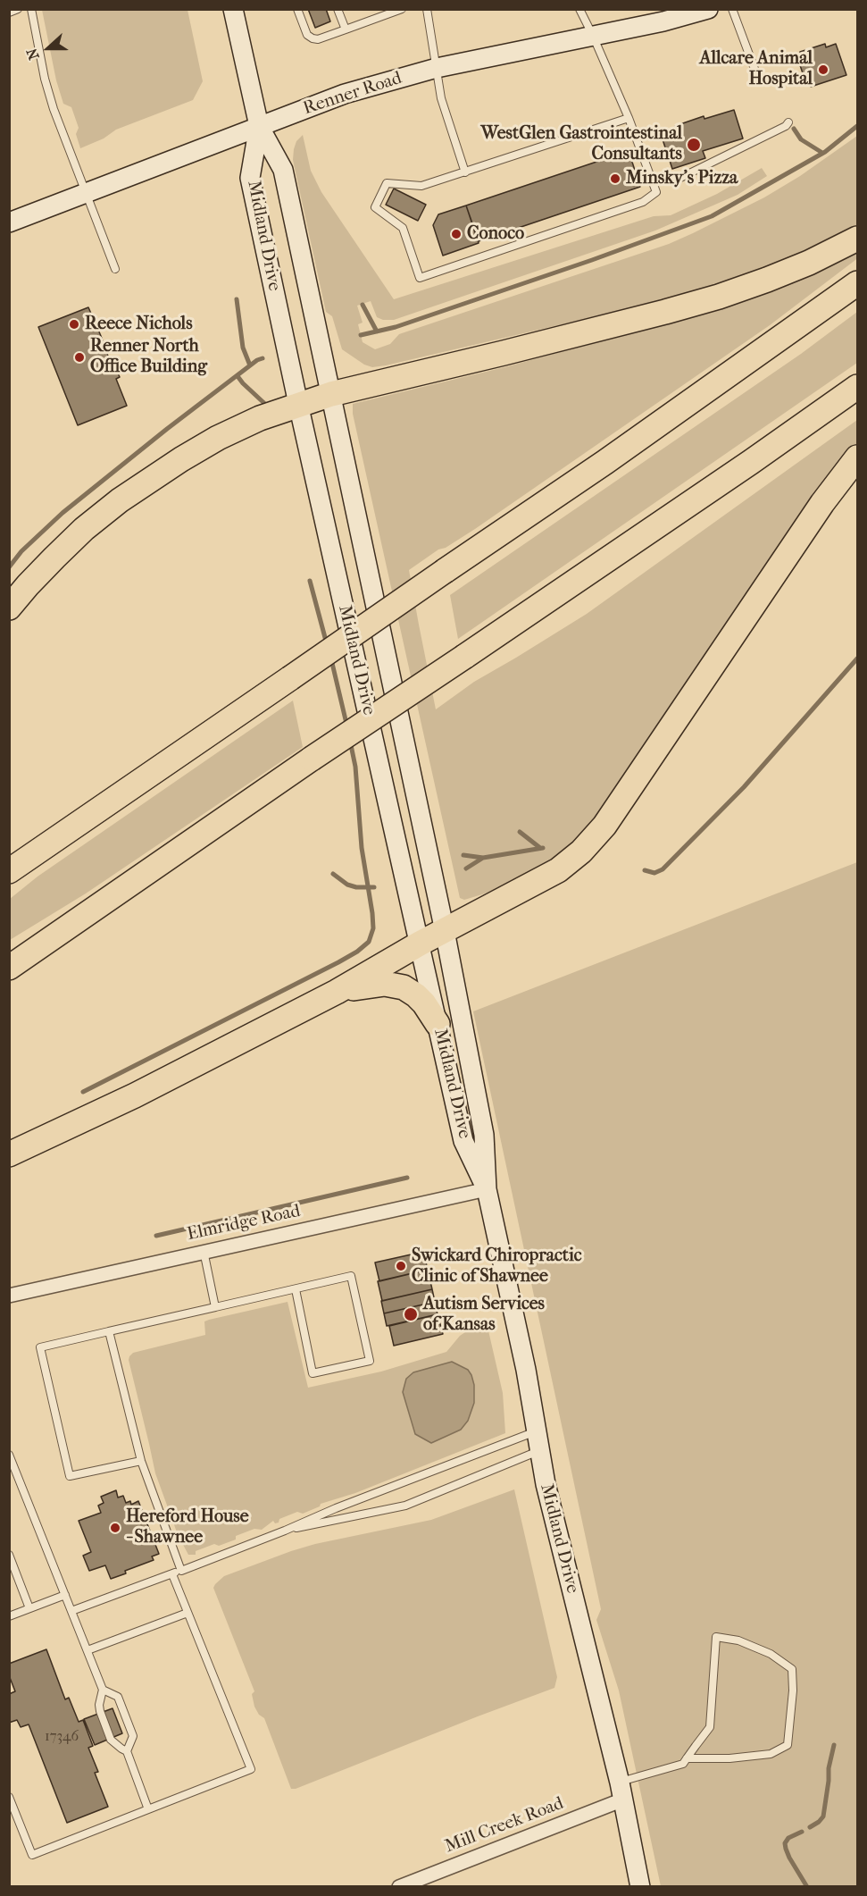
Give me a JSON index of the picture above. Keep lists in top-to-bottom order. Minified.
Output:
{"streets":{"main road":["Renner Road","Midland Drive"],"street":["Elmridge Road","Mill Creek Road"]},"crossings":[["Renner Road","Midland Drive"],["Midland Drive","Elmridge Road"],["Midland Drive","Mill Creek Road"]],"places":["Allcare Animal Hospital","WestGlen Gastrointestinal Consultants","Minsky's Pizza","Conoco","Reece Nichols","Renner North Office Building","Swickard Chiropractic Clinic of Shawnee","Autism Services of Kansas","Hereford House - Shawnee"],"house_numbers":["17346"],"north":"left"}
